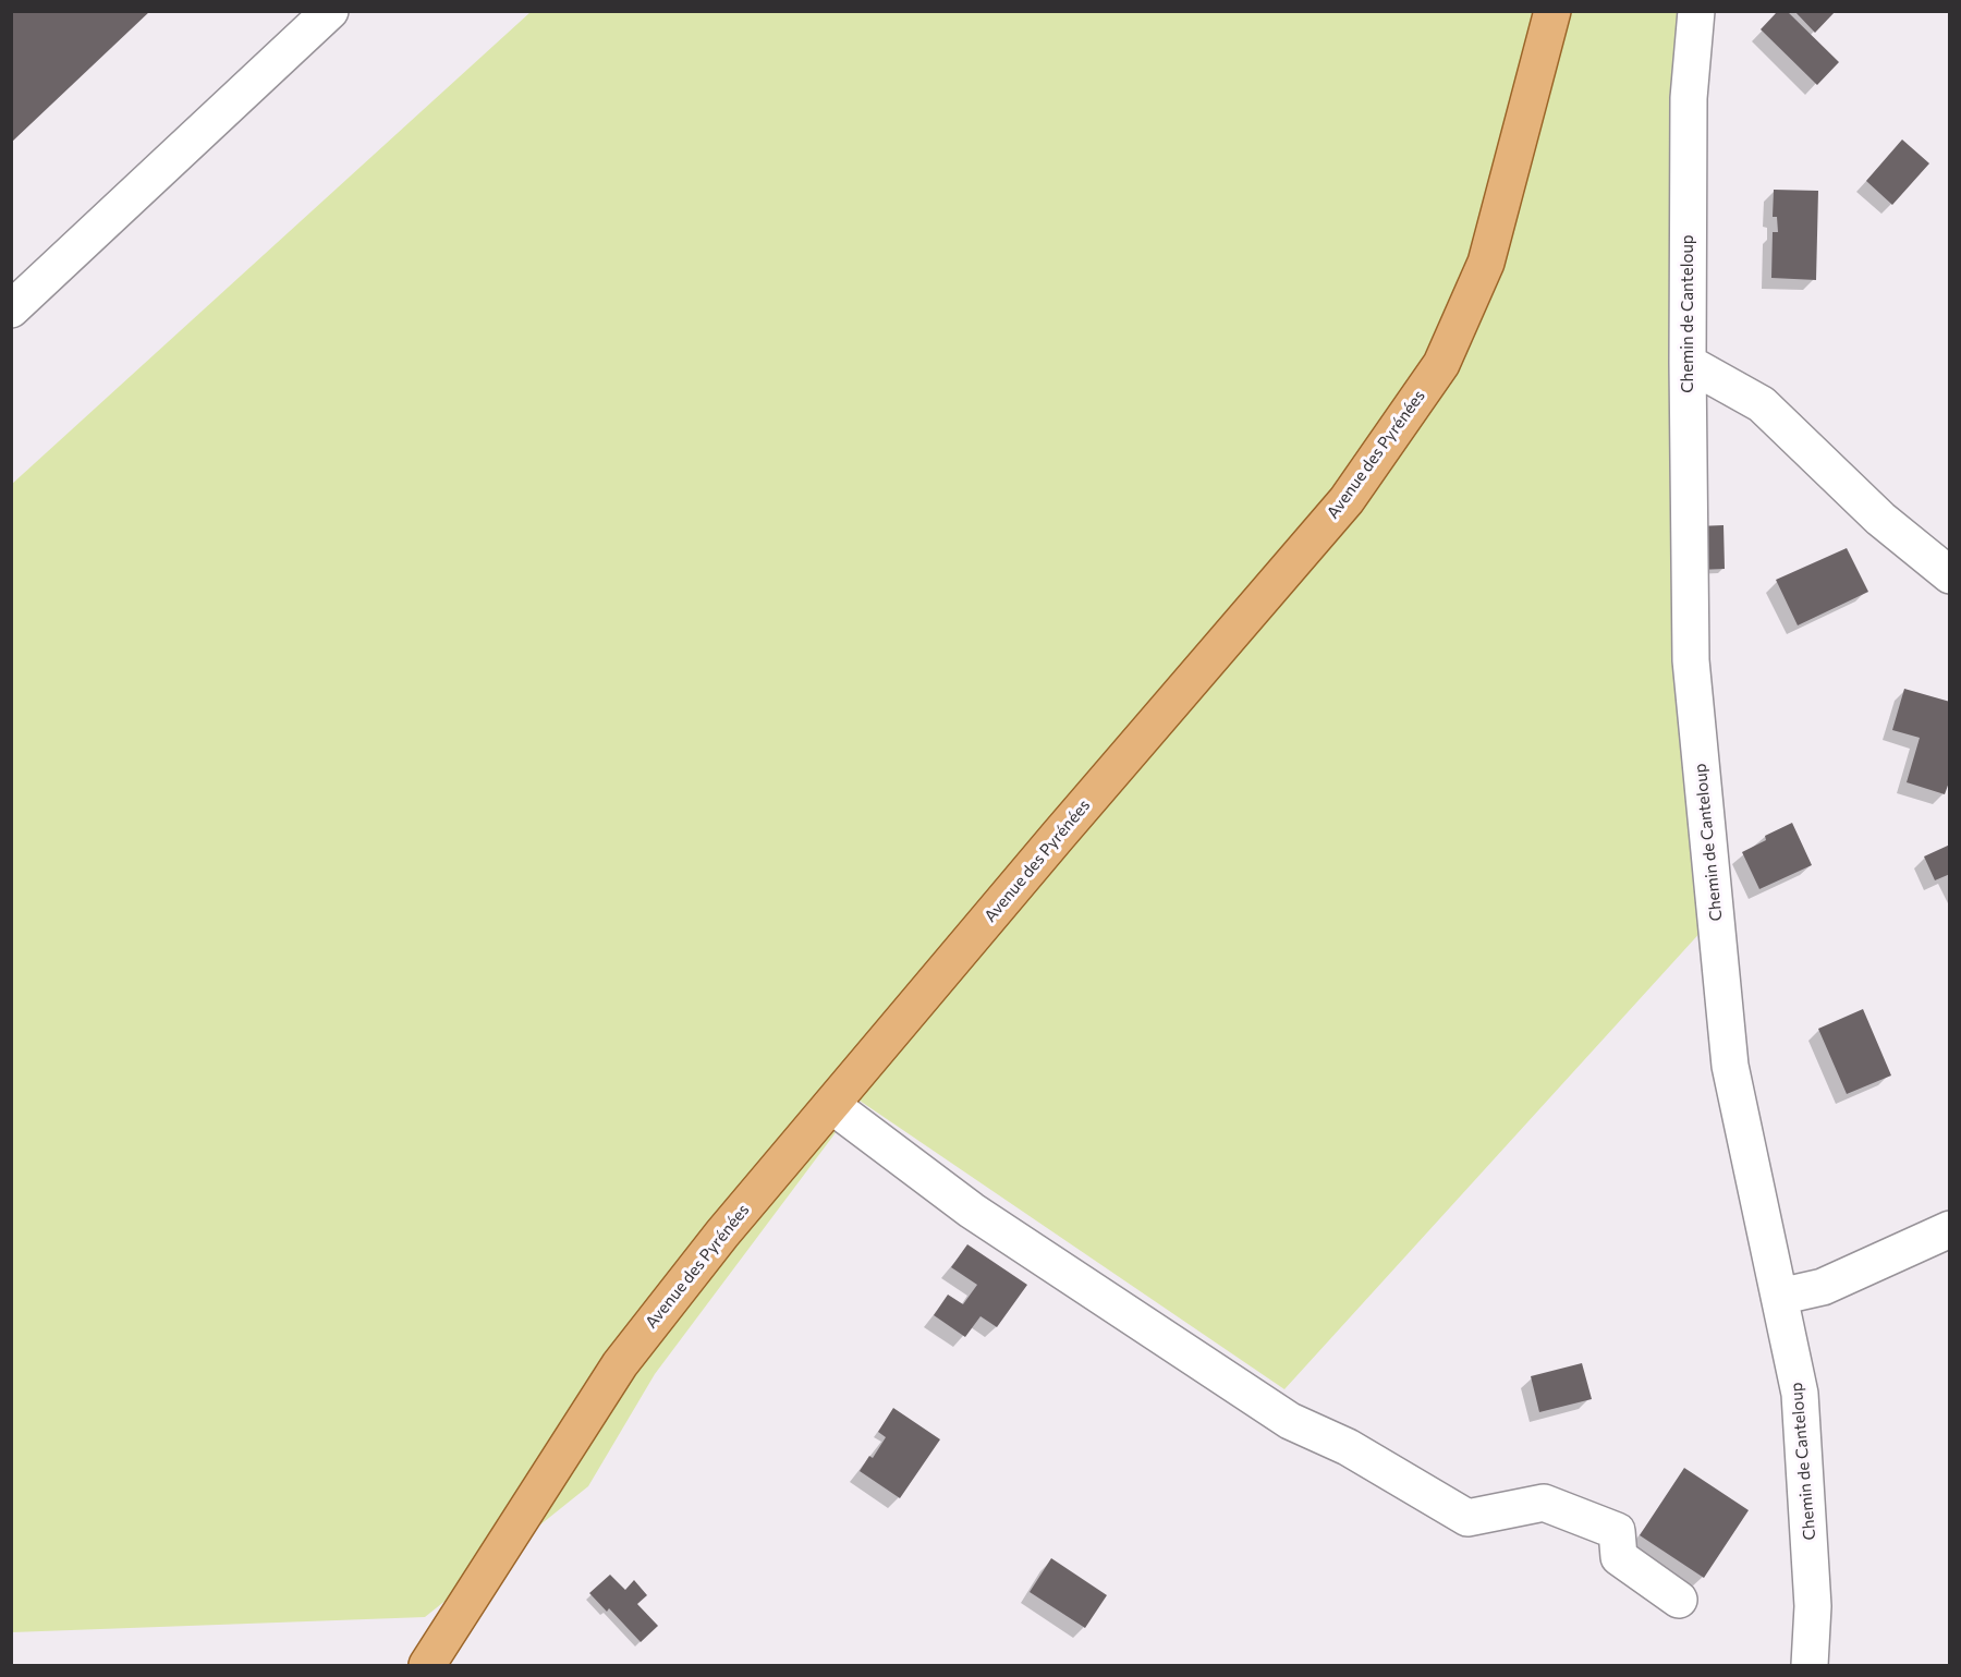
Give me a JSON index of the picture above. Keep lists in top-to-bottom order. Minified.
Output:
{"streets":{"main road":["Avenue des Pyrénées"],"street":["Chemin de Canteloup"]}}
